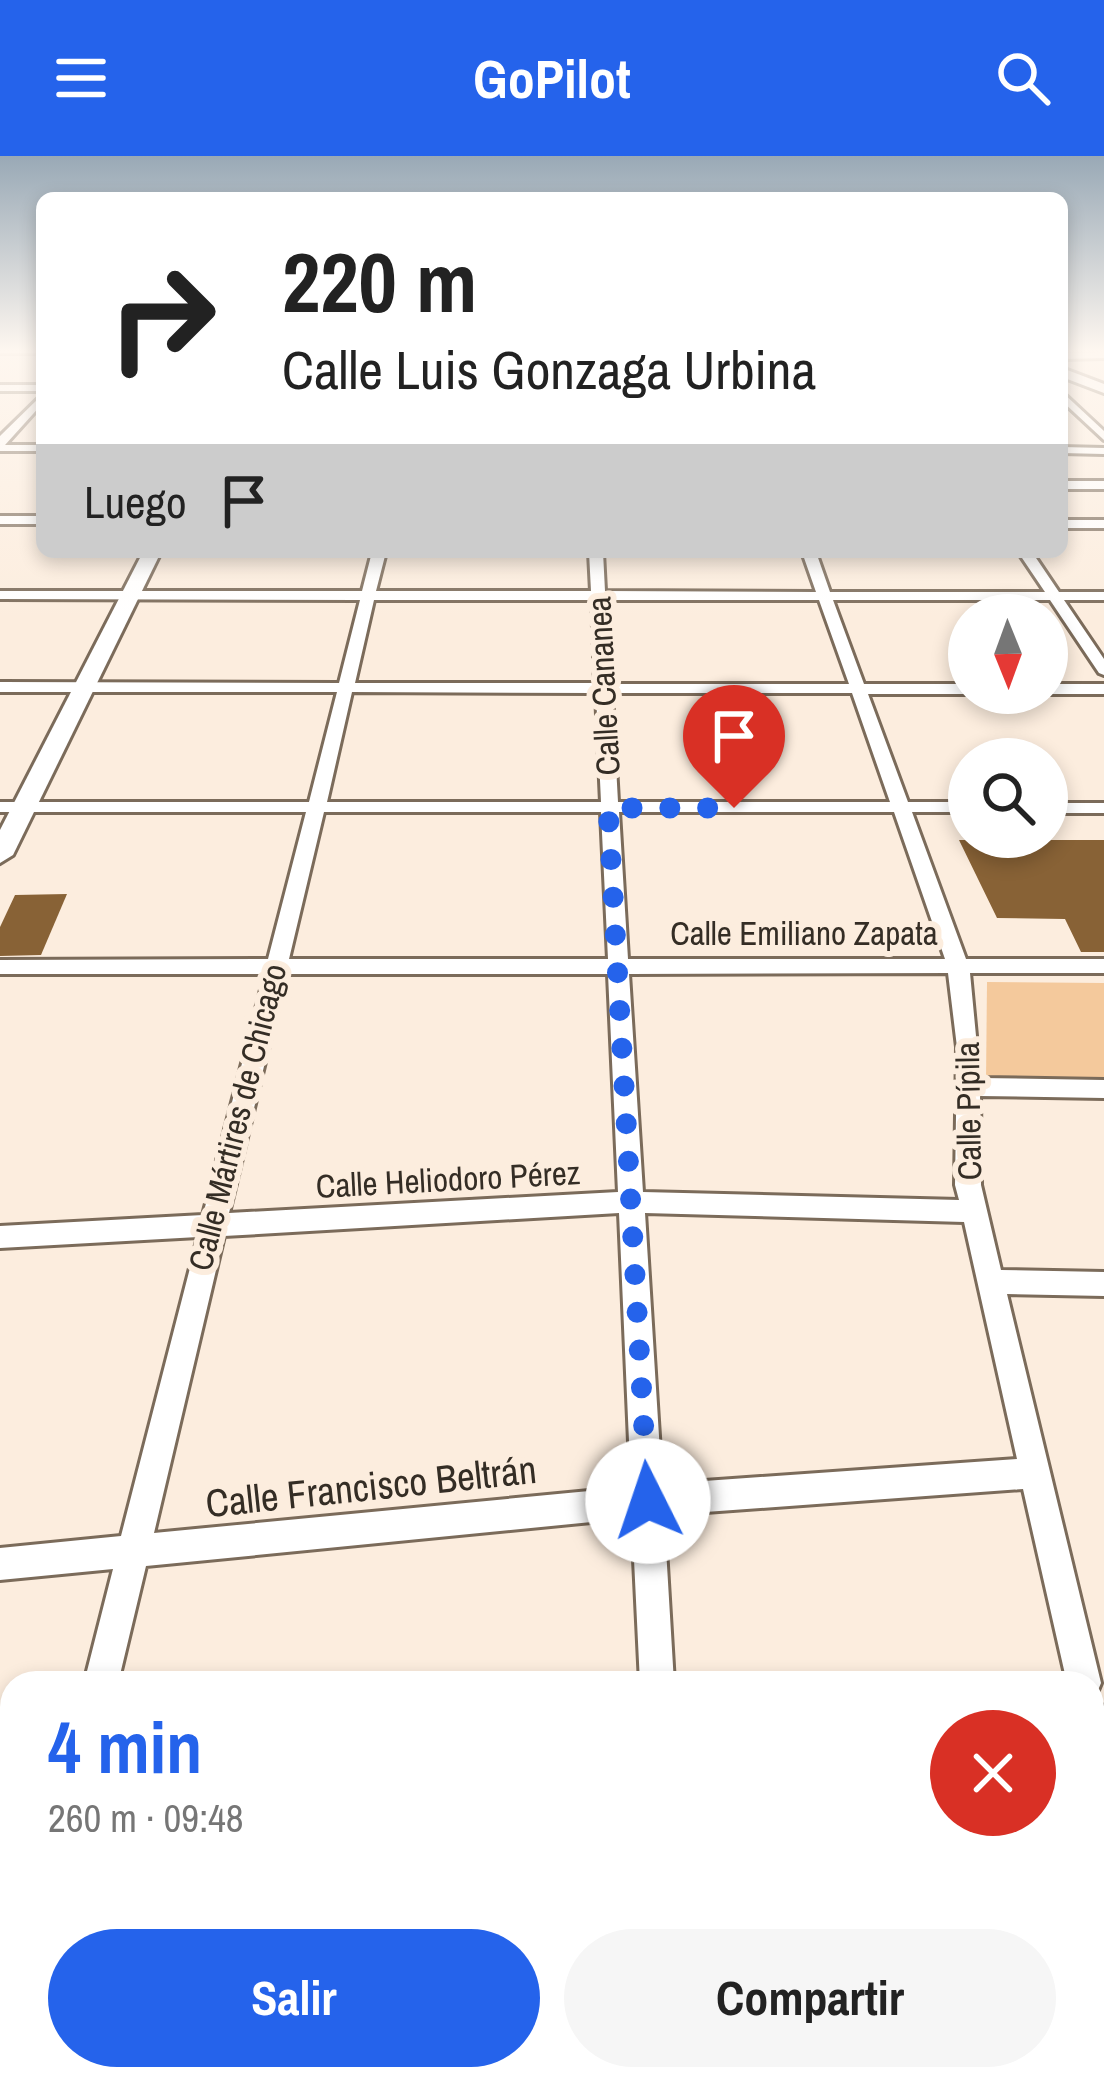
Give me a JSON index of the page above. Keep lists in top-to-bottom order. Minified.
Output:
{"streets":{"street":["Calle Cananea","Calle Emiliano Zapata","Calle Pípila","Calle Mártires de Chicago","Calle Heliodoro Pérez","Calle Francisco Beltrán"]},"crossings":[["Calle Cananea","Calle Emiliano Zapata"],["Calle Cananea","Calle Heliodoro Pérez"],["Calle Cananea","Calle Francisco Beltrán"],["Calle Emiliano Zapata","Calle Pípila"],["Calle Emiliano Zapata","Calle Mártires de Chicago"],["Calle Pípila","Calle Heliodoro Pérez"],["Calle Pípila","Calle Francisco Beltrán"],["Calle Mártires de Chicago","Calle Heliodoro Pérez"],["Calle Mártires de Chicago","Calle Francisco Beltrán"]],"north":"bottom","page":{"header":"GoPilot","turn":["220 m","Calle Luis Gonzaga Urbina"],"then":"Luego","heading":["4 min","260 m · 09:48"],"buttons":["Salir","Compartir"]}}
